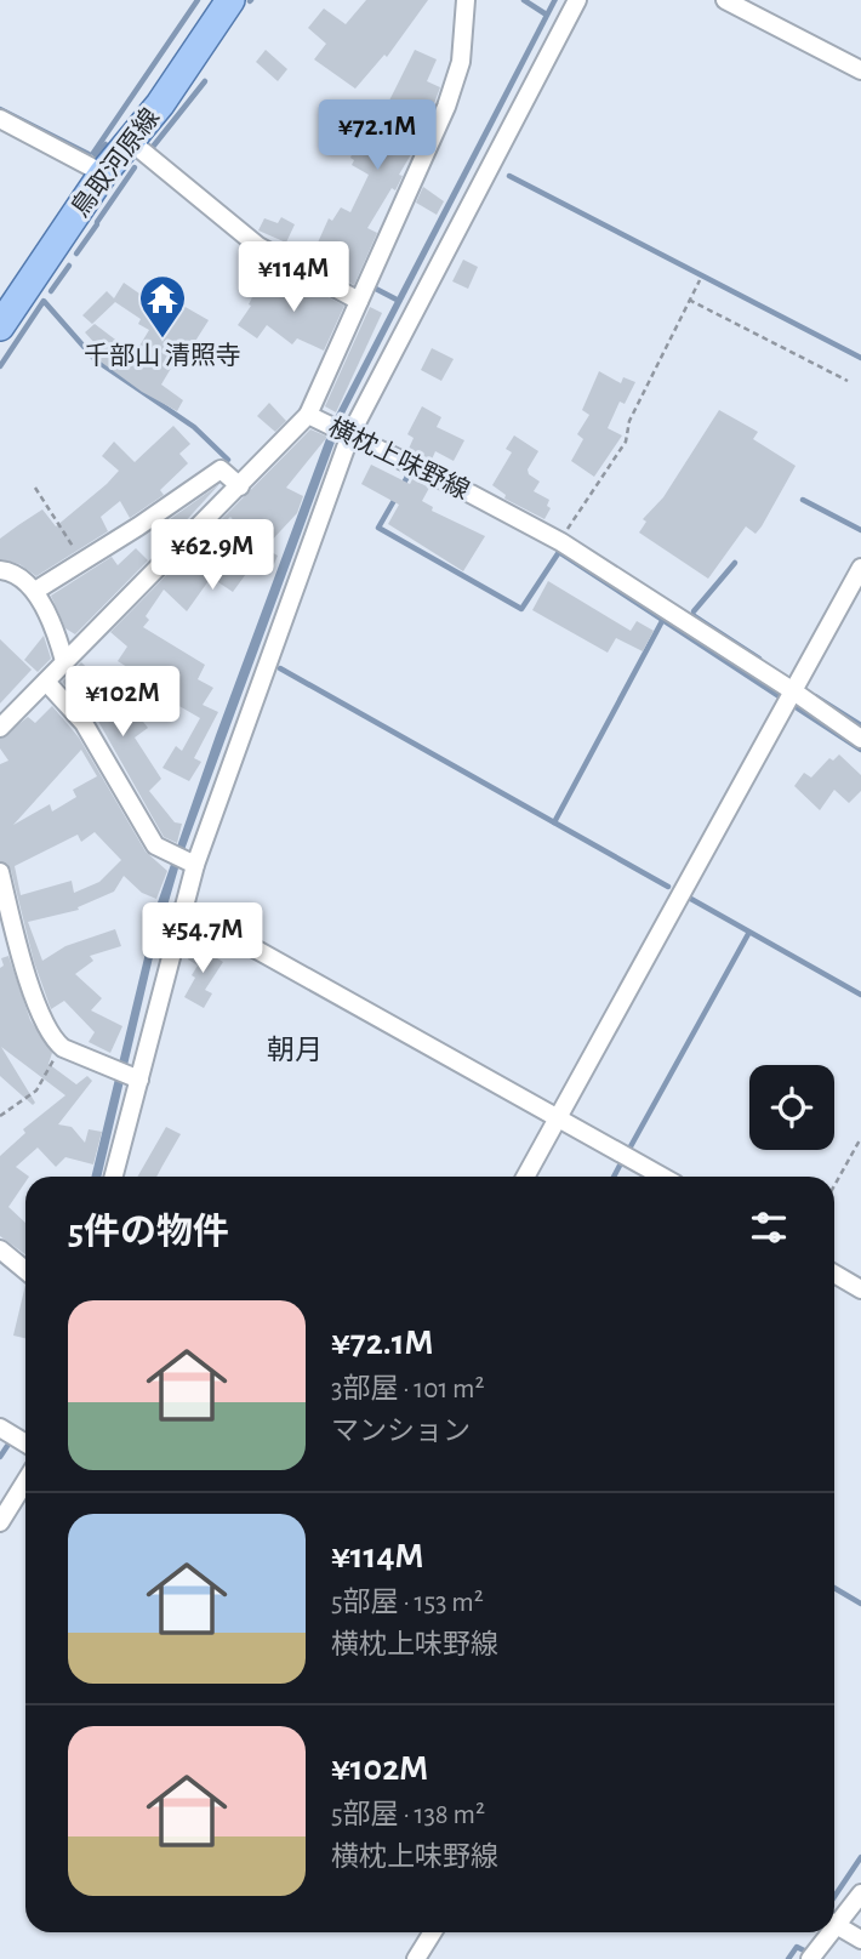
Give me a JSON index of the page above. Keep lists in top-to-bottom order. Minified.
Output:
{"streets":{"main road":["鳥取河原線"],"street":["横枕上味野線"]},"districts":["朝月"],"places":{"temple":["千部山 清照寺"]},"page":{"price":["¥72.1M","¥114M","¥62.9M","¥102M","¥54.7M"],"heading":"5件の物件","list":[{"name":"¥72.1M","note":"3部屋 · 101 m² · マンション"},{"name":"¥114M","note":"5部屋 · 153 m² · 横枕上味野線"},{"name":"¥102M","note":"5部屋 · 138 m² · 横枕上味野線"}]}}
